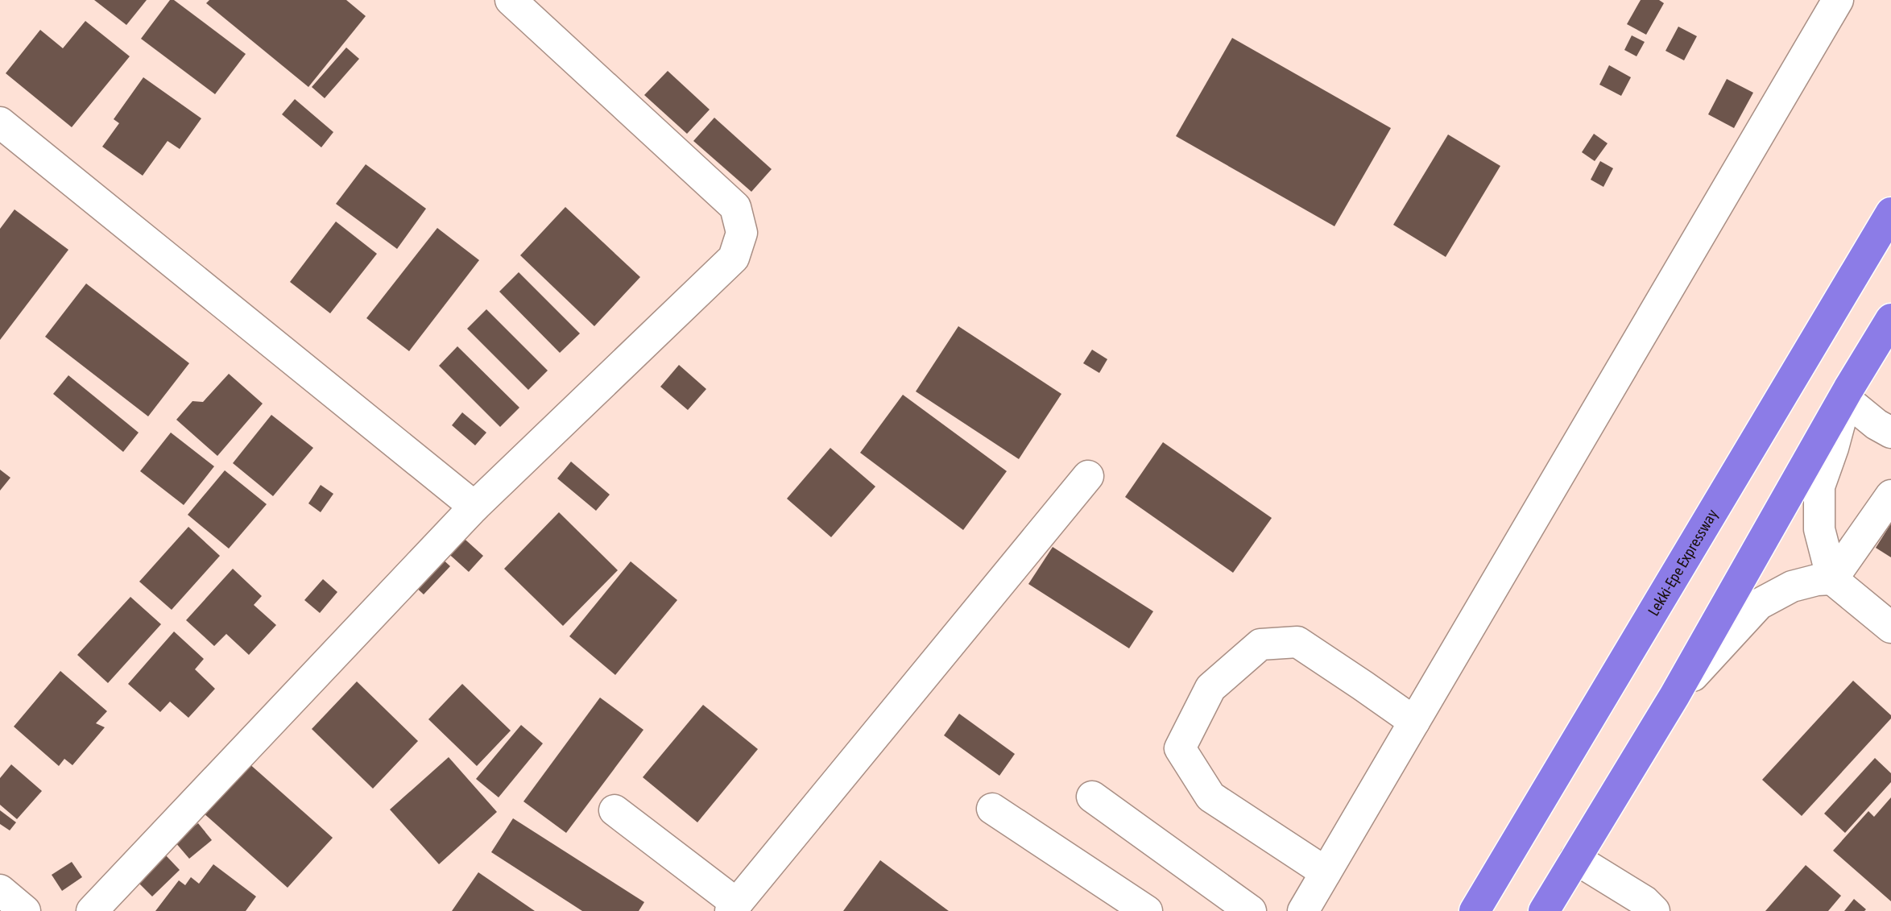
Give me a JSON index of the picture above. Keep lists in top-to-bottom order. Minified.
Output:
{"streets":{"highway":["Lekki-Epe Expressway"]}}
